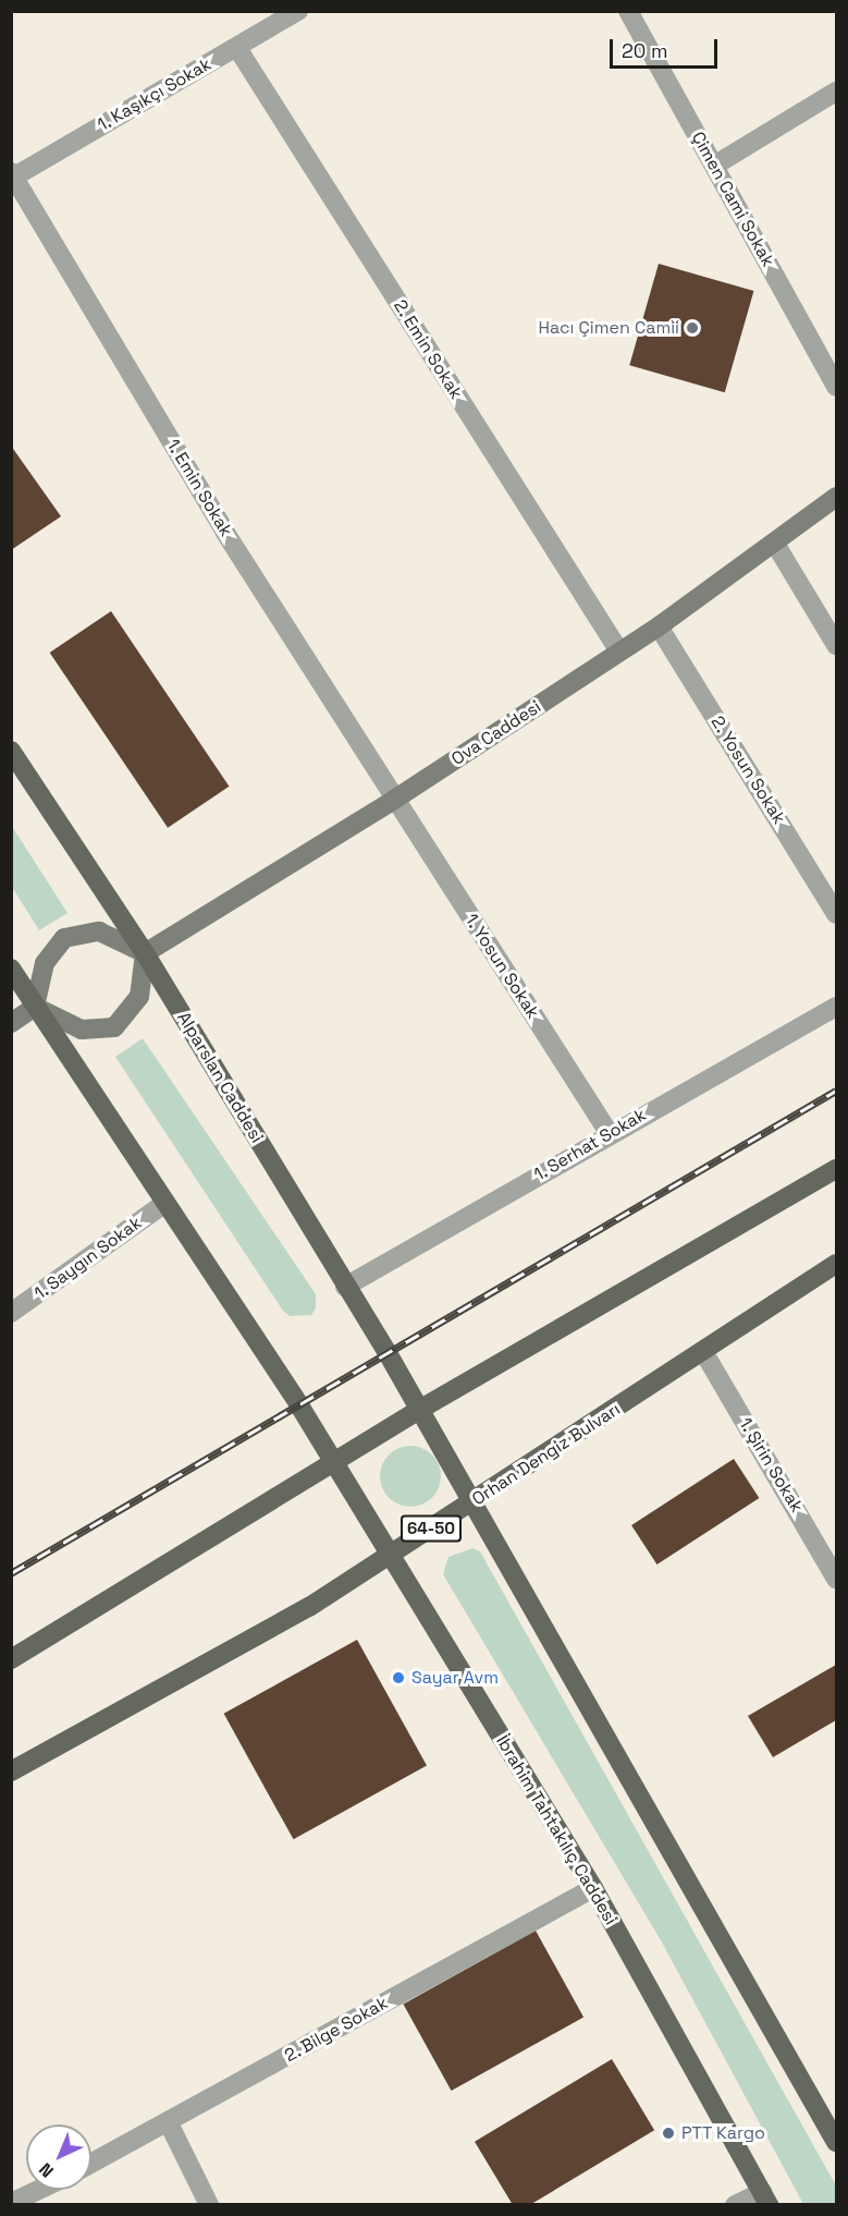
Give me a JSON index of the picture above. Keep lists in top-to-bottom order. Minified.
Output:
{"streets":{"main road":["Alparslan Caddesi","Orhan Dengiz Bulvarı","64-50","İbrahim Tahtakılıç Caddesi"],"street":["1. Kaşıkçı Sokak","Çimen Cami Sokak","2. Emin Sokak","1. Emin Sokak","Ova Caddesi","2. Yosun Sokak","1. Yosun Sokak","1. Serhat Sokak","1. Saygın Sokak","1. Şirin Sokak","2. Bilge Sokak"]},"crossings":[["1. Kaşıkçı Sokak","2. Emin Sokak"],["1. Kaşıkçı Sokak","1. Emin Sokak"],["2. Emin Sokak","Ova Caddesi"],["1. Emin Sokak","Ova Caddesi"],["1. Emin Sokak","1. Yosun Sokak"],["Ova Caddesi","2. Yosun Sokak"],["Ova Caddesi","1. Yosun Sokak"],["Ova Caddesi","Alparslan Caddesi"],["1. Yosun Sokak","1. Serhat Sokak"],["Alparslan Caddesi","1. Serhat Sokak"],["Orhan Dengiz Bulvarı","1. Şirin Sokak"],["Orhan Dengiz Bulvarı","İbrahim Tahtakılıç Caddesi"],["İbrahim Tahtakılıç Caddesi","2. Bilge Sokak"]],"places":["Hacı Çimen Camii","Sayar Avm","PTT Kargo"],"scale_bar":"20 m","north":"bottom left"}
